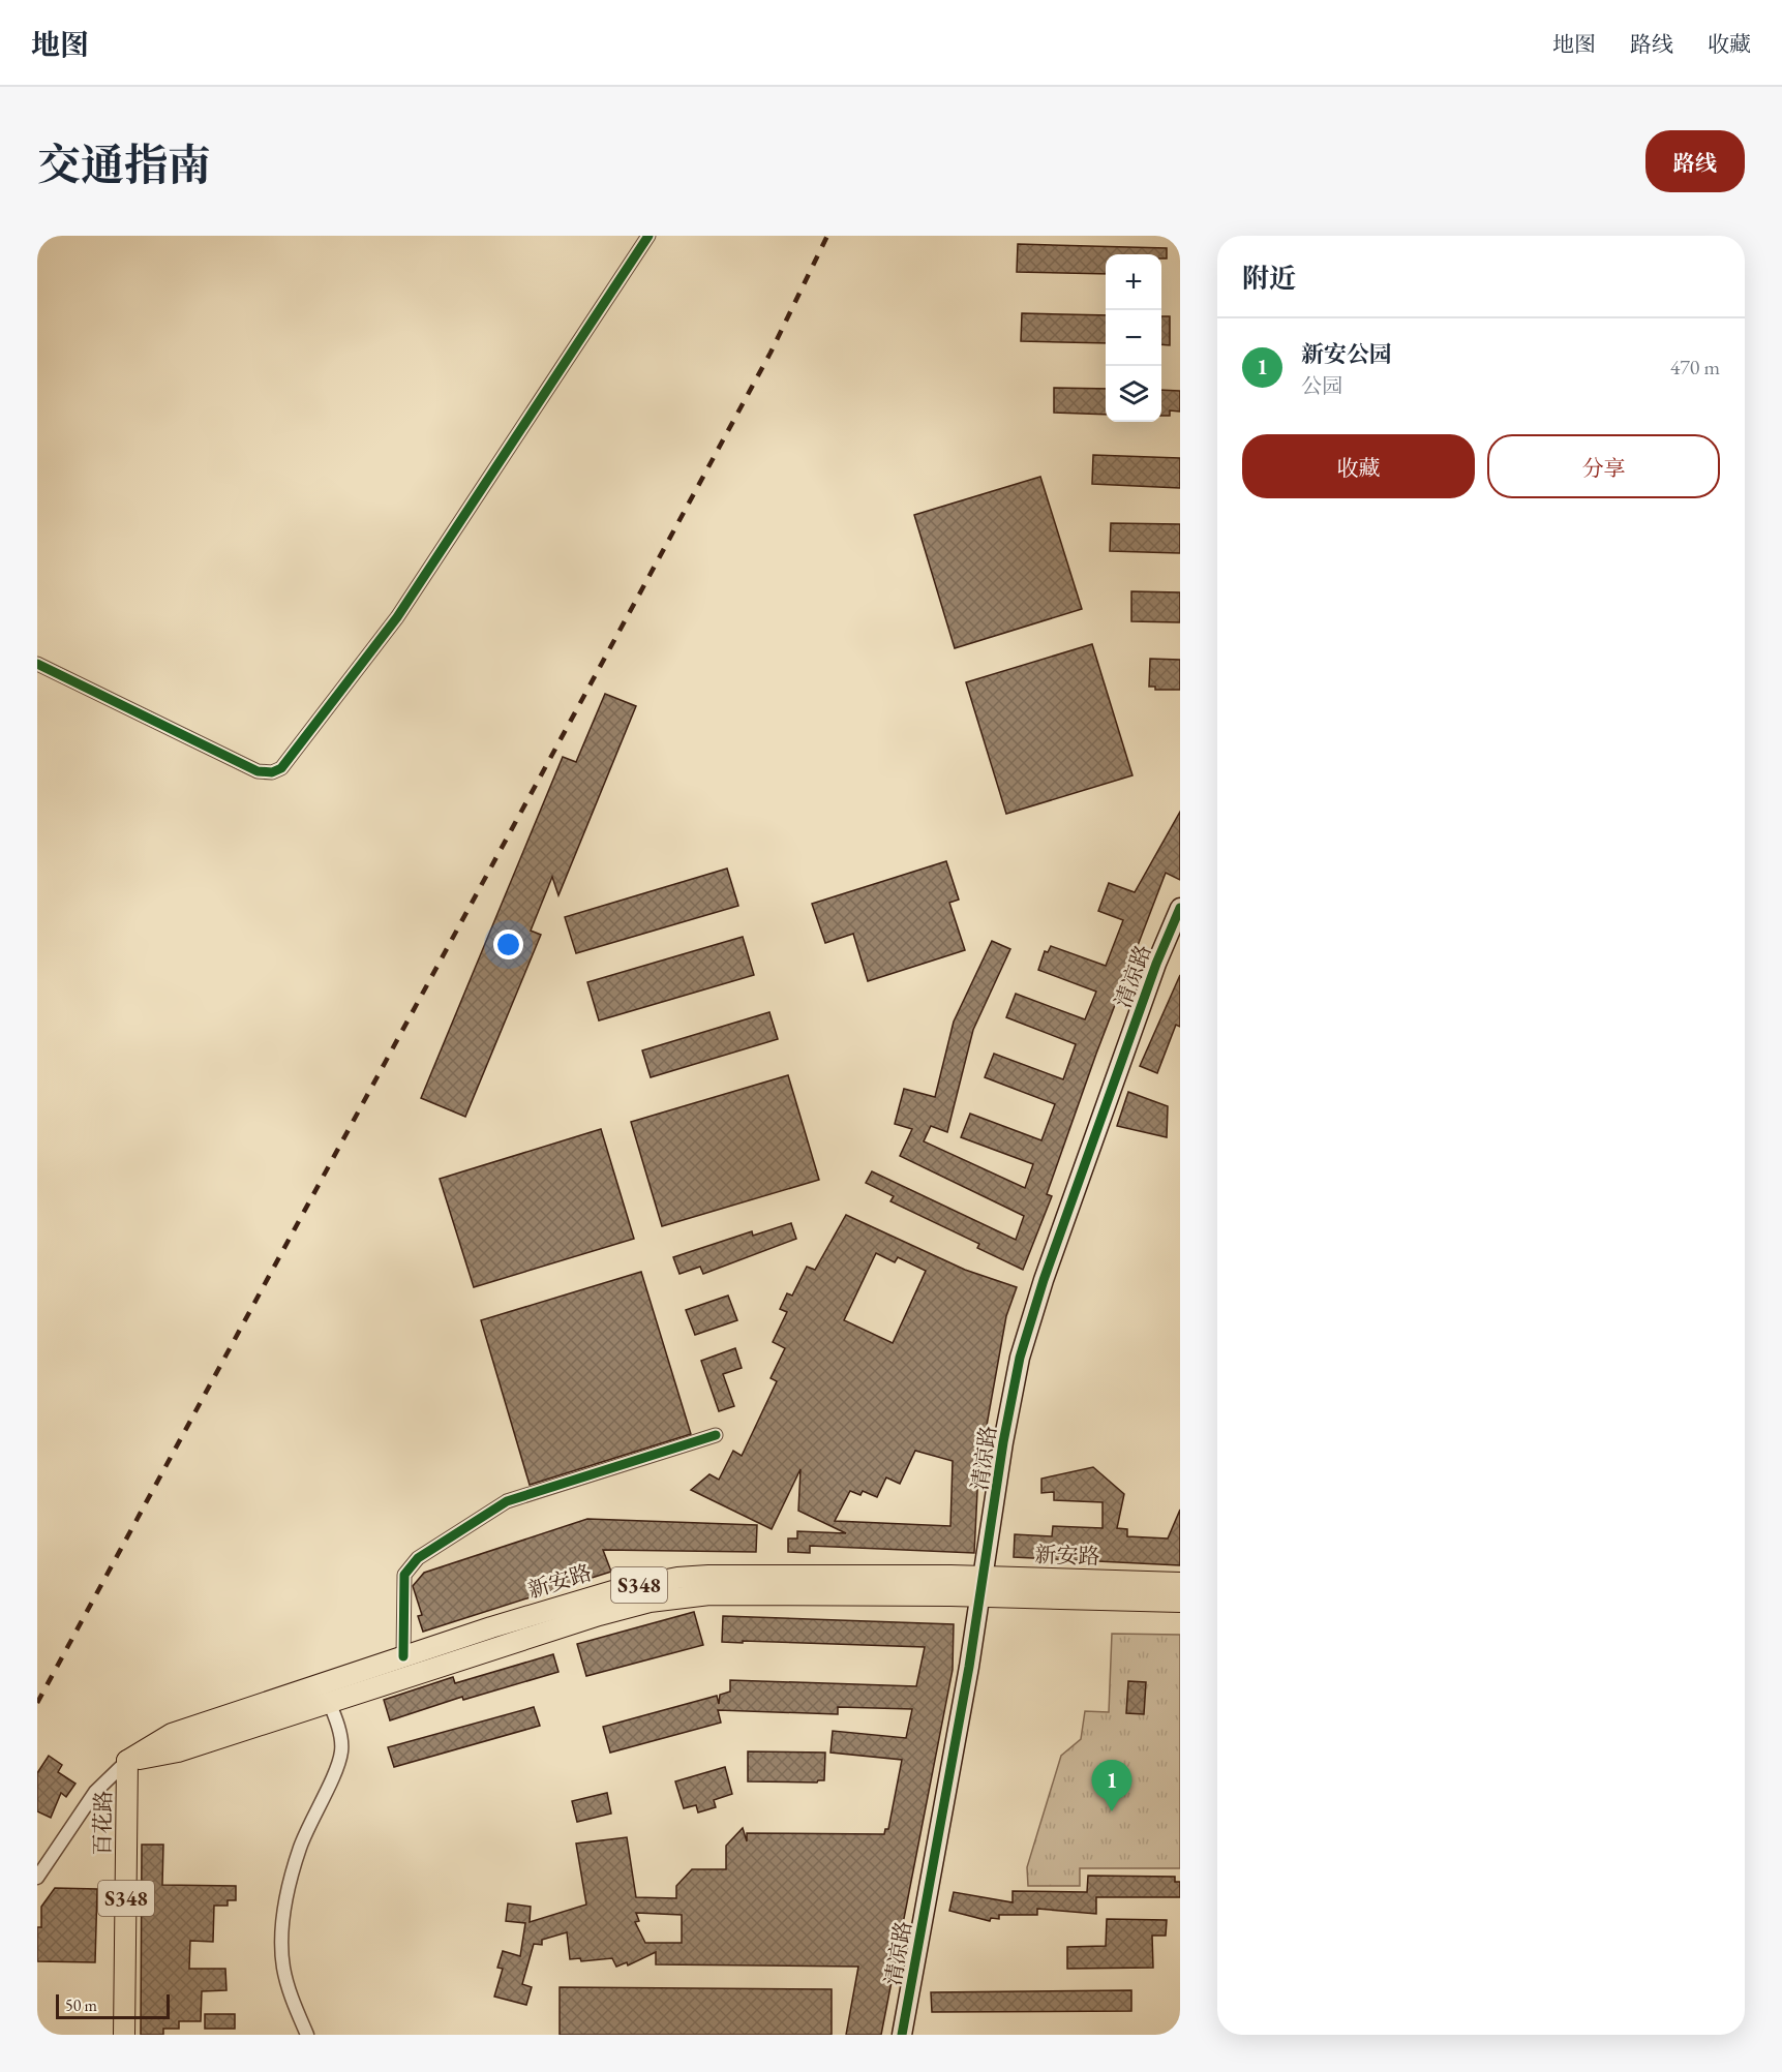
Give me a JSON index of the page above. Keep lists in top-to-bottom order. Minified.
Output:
{"streets":{"main road":["新安路","S348","百花路"],"street":["清凉路"]},"crossings":[["清凉路","新安路"],["新安路","百花路"]],"scale_bar":"50 m","page":{"header":"地图","nav":["地图","路线","收藏"],"title":"交通指南","buttons":["路线",["收藏","分享"]],"heading":"附近","map_buttons":["+","−"],"list":[{"mark":"1","name":"新安公园","note":"公园","value":"470 m"}],"pins":"1","scale":"50 m"}}
